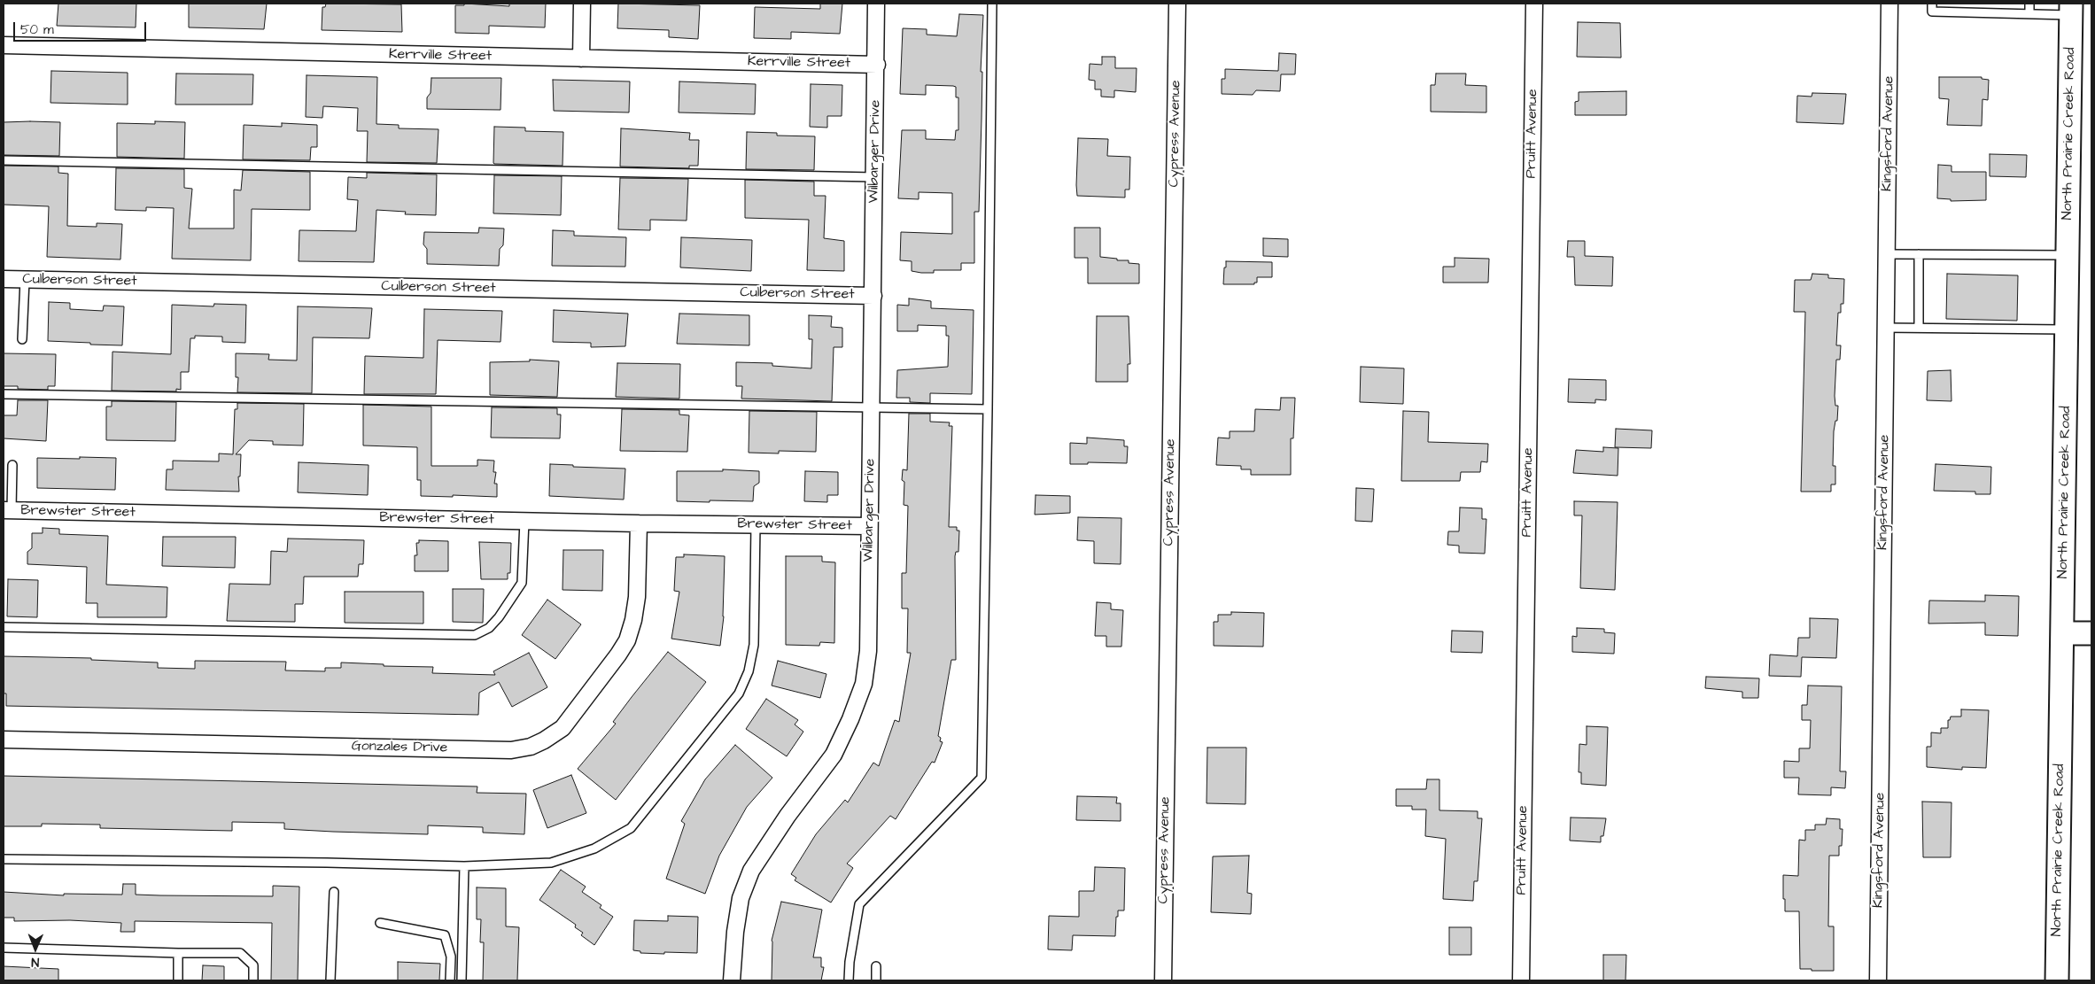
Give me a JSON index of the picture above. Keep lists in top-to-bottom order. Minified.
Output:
{"streets":{"main road":["North Prairie Creek Road"],"street":["Kerrville Street","Cypress Avenue","Pruitt Avenue","Kingsford Avenue","Wilbarger Drive","Culberson Street","Brewster Street","Gonzales Drive"]},"crossings":[["Kerrville Street","Wilbarger Drive"],["Wilbarger Drive","Culberson Street"],["Wilbarger Drive","Brewster Street"],["Brewster Street","Gonzales Drive"]],"scale_bar":"50 m","north":"bottom"}
